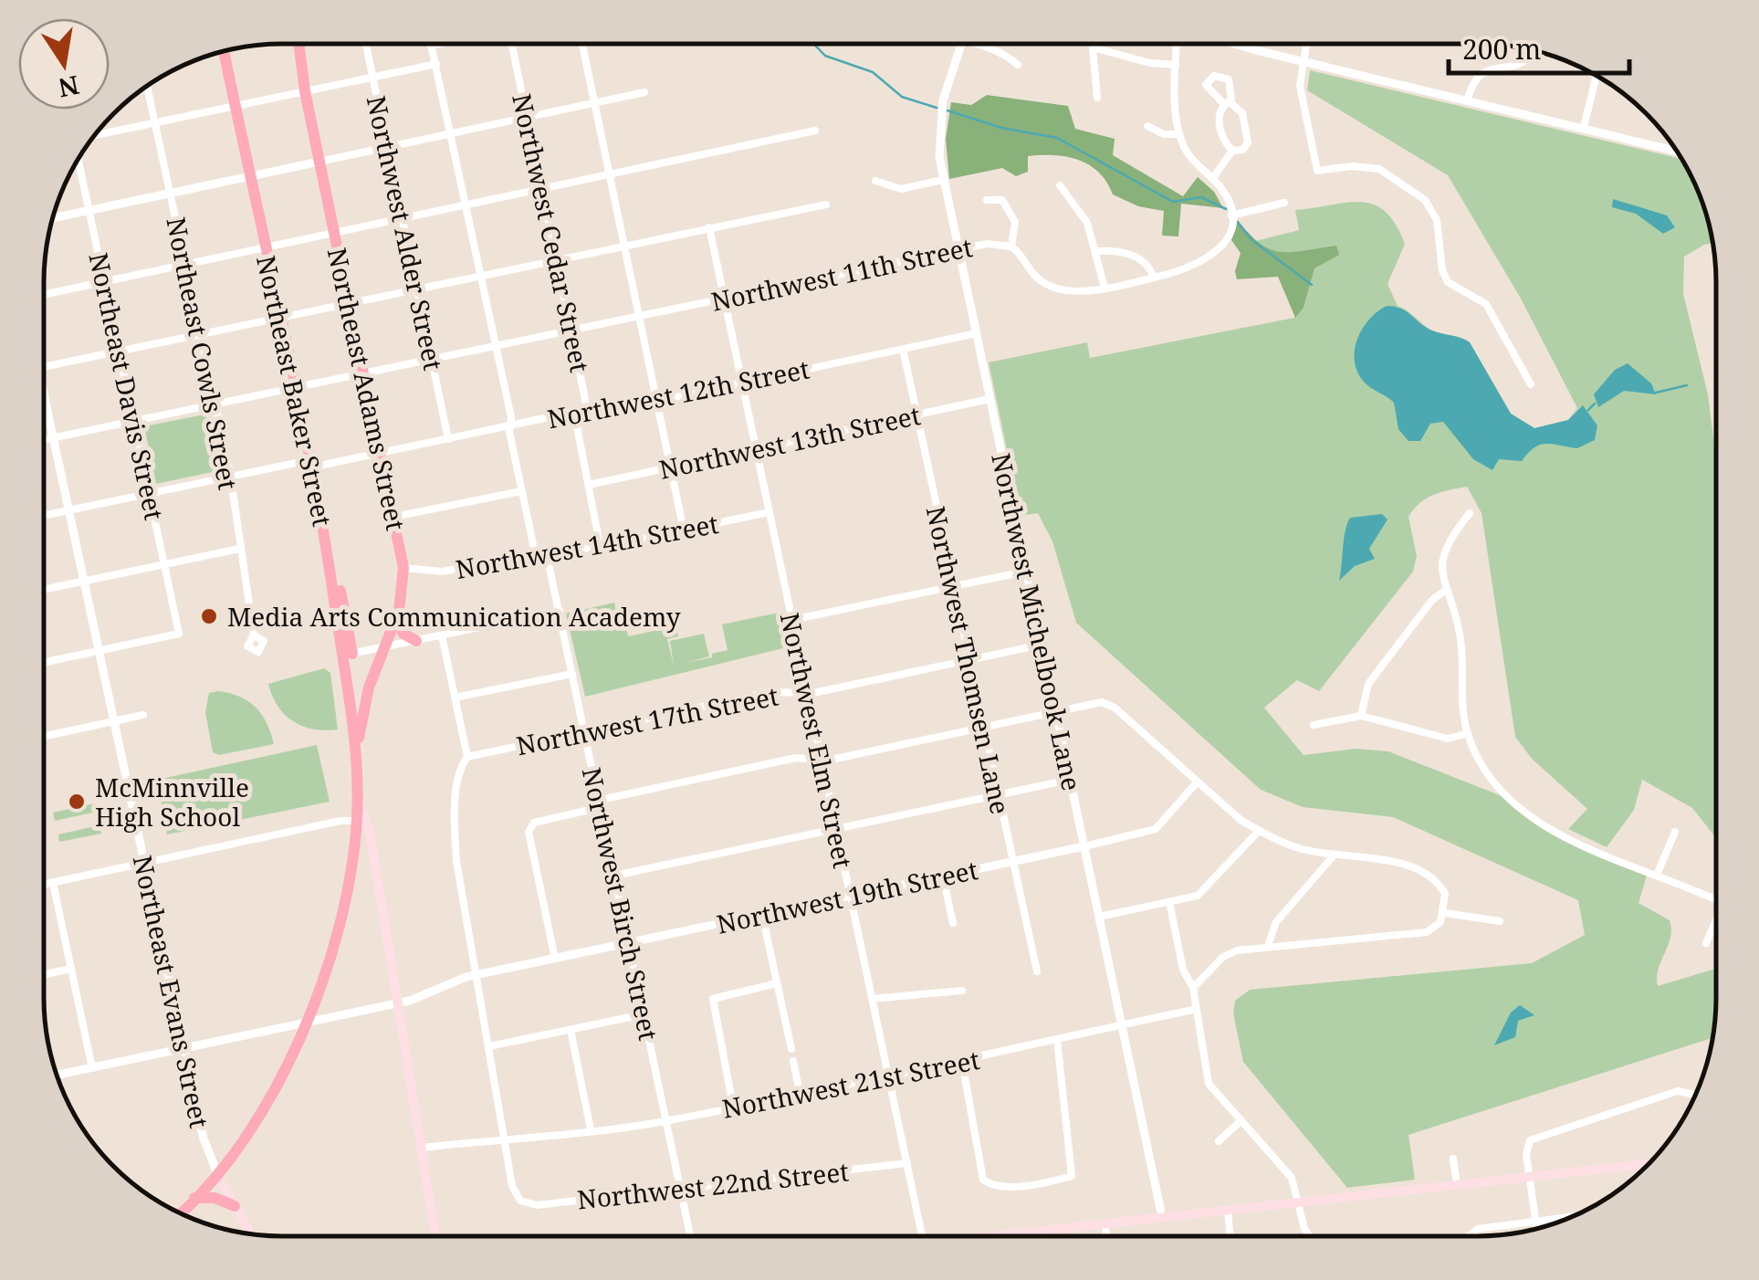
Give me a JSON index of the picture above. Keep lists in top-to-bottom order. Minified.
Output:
{"streets":{"highway":["Northeast Adams Street","Northeast Baker Street"],"street":["Northwest Alder Street","Northwest Cedar Street","Northwest 11th Street","Northeast Cowls Street","Northeast Davis Street","Northwest 12th Street","Northwest 13th Street","Northwest 14th Street","Northwest Michelbook Lane","Northwest Thomsen Lane","Northwest 17th Street","Northwest Elm Street","Northwest 19th Street","Northwest Birch Street","Northeast Evans Street","Northwest 21st Street","Northwest 22nd Street"]},"crossings":[["Northwest Alder Street","Northwest 11th Street"],["Northwest Alder Street","Northwest 12th Street"],["Northwest Cedar Street","Northwest 11th Street"],["Northwest Cedar Street","Northwest 12th Street"],["Northwest Cedar Street","Northwest 13th Street"],["Northwest Cedar Street","Northwest 14th Street"],["Northwest 11th Street","Northeast Cowls Street"],["Northwest 11th Street","Northeast Davis Street"],["Northwest 11th Street","Northeast Adams Street"],["Northwest 11th Street","Northeast Baker Street"],["Northwest 11th Street","Northwest Michelbook Lane"],["Northwest 11th Street","Northwest Elm Street"],["Northwest 11th Street","Northeast Evans Street"],["Northeast Cowls Street","Northwest 12th Street"],["Northeast Davis Street","Northwest 12th Street"],["Northeast Davis Street","Northeast Evans Street"],["Northeast Adams Street","Northeast Baker Street"],["Northeast Adams Street","Northwest 12th Street"],["Northeast Adams Street","Northwest 14th Street"],["Northeast Baker Street","Northwest 12th Street"],["Northwest 12th Street","Northwest Michelbook Lane"],["Northwest 12th Street","Northwest Thomsen Lane"],["Northwest 12th Street","Northwest Elm Street"],["Northwest 12th Street","Northeast Evans Street"],["Northwest 13th Street","Northwest Michelbook Lane"],["Northwest 13th Street","Northwest Thomsen Lane"],["Northwest 13th Street","Northwest Elm Street"],["Northwest 14th Street","Northwest Elm Street"],["Northwest 14th Street","Northwest Birch Street"],["Northwest Michelbook Lane","Northwest 17th Street"],["Northwest Michelbook Lane","Northwest 19th Street"],["Northwest Michelbook Lane","Northwest 21st Street"],["Northwest Thomsen Lane","Northwest 17th Street"],["Northwest Thomsen Lane","Northwest 19th Street"],["Northwest 17th Street","Northwest Elm Street"],["Northwest 17th Street","Northwest Birch Street"],["Northwest Elm Street","Northwest 19th Street"],["Northwest Elm Street","Northwest 21st Street"],["Northwest Elm Street","Northwest 22nd Street"],["Northwest 19th Street","Northwest Birch Street"],["Northwest 19th Street","Northeast Evans Street"],["Northwest Birch Street","Northwest 21st Street"],["Northwest Birch Street","Northwest 22nd Street"],["Northwest 21st Street","Northwest 22nd Street"]],"places":["Media Arts Communication Academy","McMinnville High School"],"scale_bar":"200 m","north":"bottom"}
